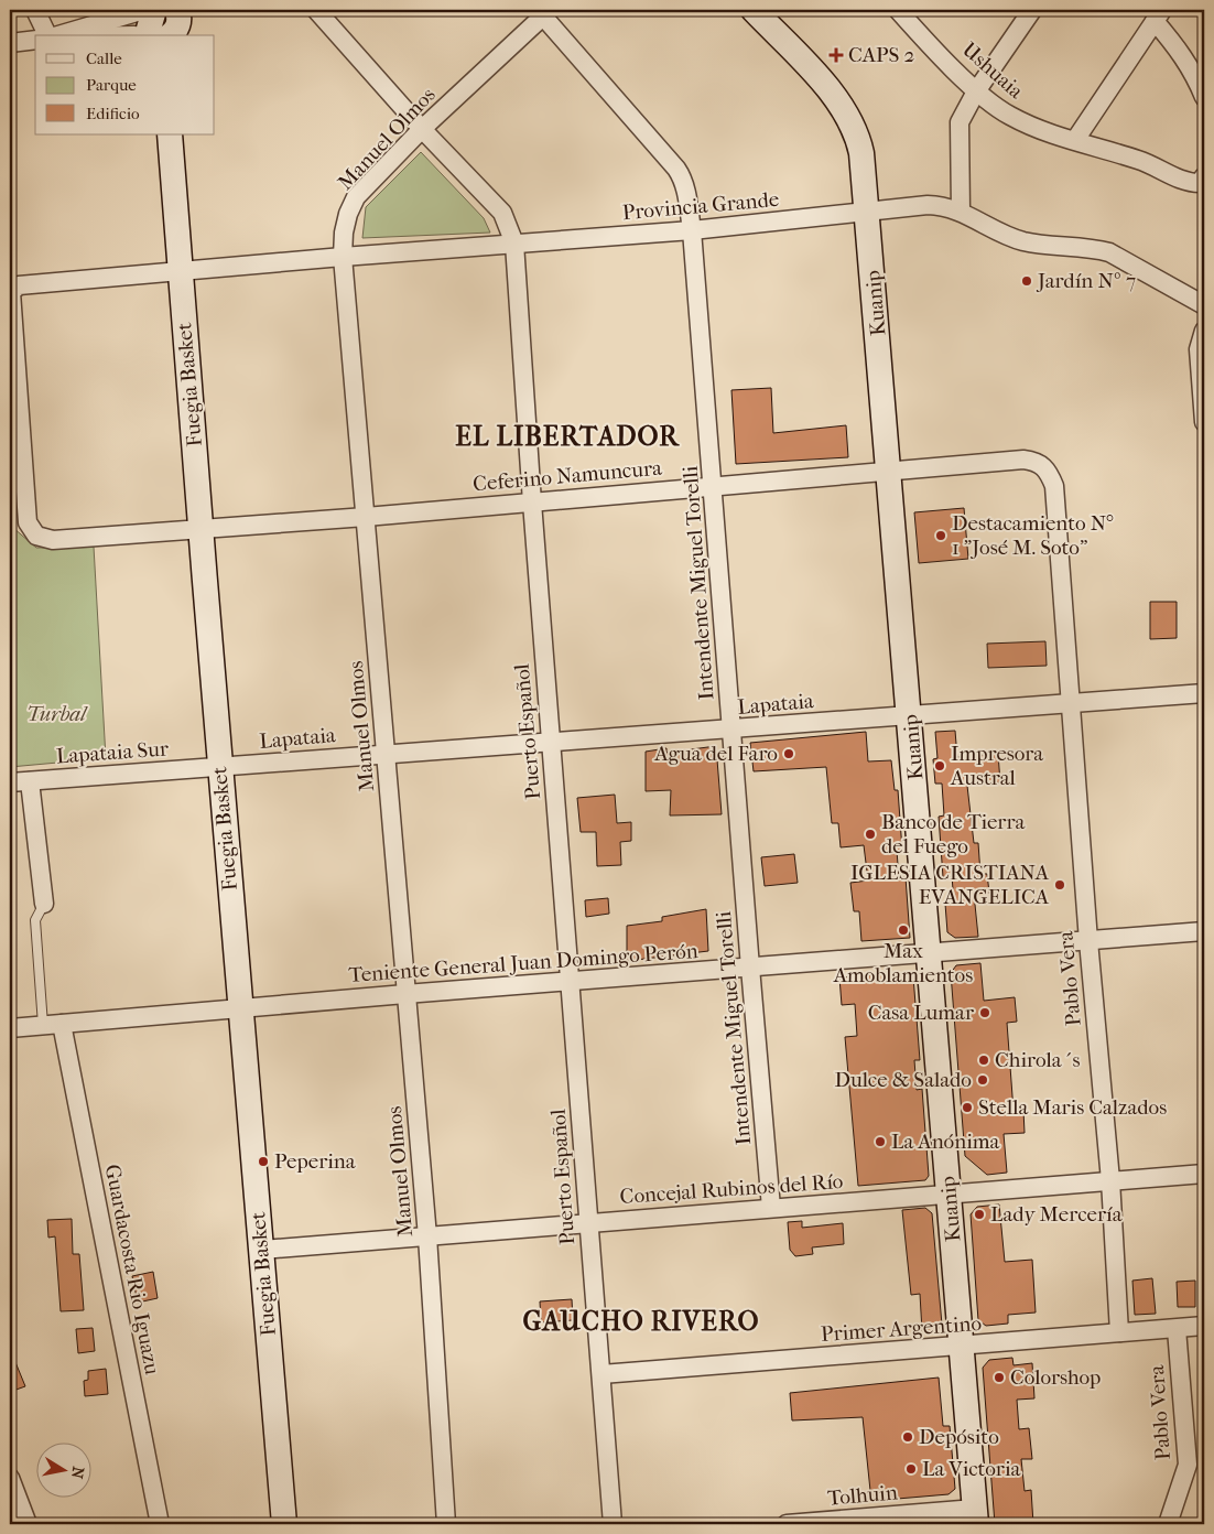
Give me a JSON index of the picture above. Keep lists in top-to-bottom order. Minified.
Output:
{"streets":{"main road":["Kuanip","Fuegia Basket"],"street":["Ushuaia","Manuel Olmos","Provincia Grande","Ceferino Namuncura","Intendente Miguel Torelli","Lapataia","Puerto Español","Lapataia Sur","Teniente General Juan Domingo Perón","Pablo Vera","Concejal Rubinos del Río","Guardacosta Rio Iguazu","Primer Argentino","Tolhuin"]},"crossings":[["Manuel Olmos","Provincia Grande"],["Manuel Olmos","Ceferino Namuncura"],["Manuel Olmos","Intendente Miguel Torelli"],["Manuel Olmos","Lapataia"],["Manuel Olmos","Puerto Español"],["Manuel Olmos","Teniente General Juan Domingo Perón"],["Manuel Olmos","Concejal Rubinos del Río"],["Provincia Grande","Kuanip"],["Provincia Grande","Fuegia Basket"],["Provincia Grande","Ceferino Namuncura"],["Provincia Grande","Intendente Miguel Torelli"],["Provincia Grande","Puerto Español"],["Kuanip","Ceferino Namuncura"],["Kuanip","Lapataia"],["Kuanip","Teniente General Juan Domingo Perón"],["Kuanip","Concejal Rubinos del Río"],["Kuanip","Primer Argentino"],["Kuanip","Tolhuin"],["Fuegia Basket","Ceferino Namuncura"],["Fuegia Basket","Lapataia"],["Fuegia Basket","Lapataia Sur"],["Fuegia Basket","Teniente General Juan Domingo Perón"],["Fuegia Basket","Concejal Rubinos del Río"],["Ceferino Namuncura","Intendente Miguel Torelli"],["Ceferino Namuncura","Puerto Español"],["Ceferino Namuncura","Pablo Vera"],["Intendente Miguel Torelli","Lapataia"],["Intendente Miguel Torelli","Teniente General Juan Domingo Perón"],["Intendente Miguel Torelli","Concejal Rubinos del Río"],["Lapataia","Puerto Español"],["Lapataia","Lapataia Sur"],["Lapataia","Pablo Vera"],["Puerto Español","Teniente General Juan Domingo Perón"],["Puerto Español","Concejal Rubinos del Río"],["Puerto Español","Primer Argentino"],["Teniente General Juan Domingo Perón","Pablo Vera"],["Teniente General Juan Domingo Perón","Guardacosta Rio Iguazu"],["Pablo Vera","Concejal Rubinos del Río"],["Pablo Vera","Primer Argentino"]],"districts":["EL LIBERTADOR","GAUCHO RIVERO"],"parks":["Turbal"],"places":{"health":["CAPS 2"],"other":["Jardín Nº 7","Destacamiento N° 1 \"José M. Soto\"","Agua del Faro","Impresora Austral","Banco de Tierra del Fuego","IGLESIA CRISTIANA EVANGELICA","Max Amoblamientos","Casa Lumar","Chirola´s","Dulce & Salado","Stella Maris Calzados","La Anónima","Peperina","Lady Mercería","Colorshop","Depósito","La Victoria"]},"legend":["Calle","Parque","Edificio"],"north":"right"}
